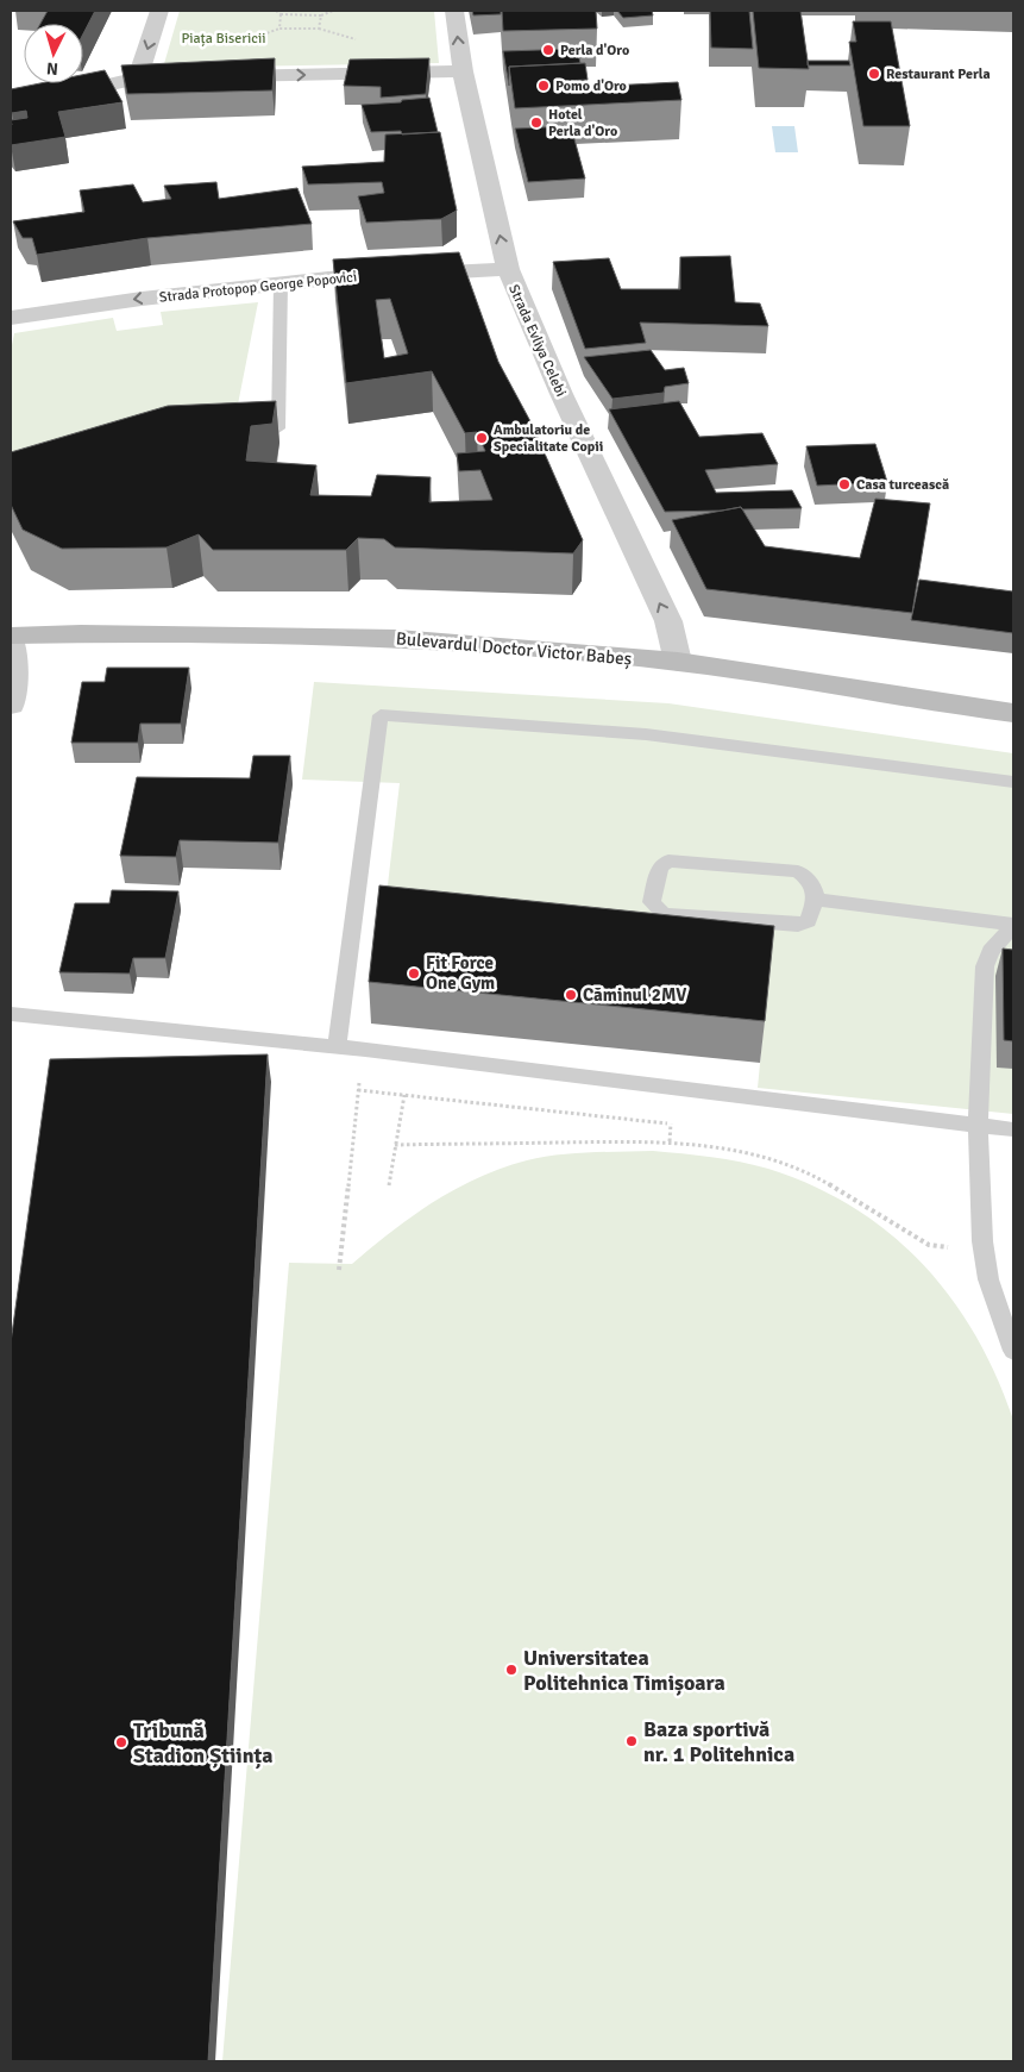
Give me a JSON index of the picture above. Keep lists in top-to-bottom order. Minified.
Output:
{"streets":{"street":["Strada Protopop George Popovici","Strada Evliya Celebi","Bulevardul Doctor Victor Babeș"]},"crossings":[["Strada Protopop George Popovici","Strada Evliya Celebi"],["Strada Evliya Celebi","Bulevardul Doctor Victor Babeș"]],"one_way":["Strada Evliya Celebi"],"parks":["Piața Bisericii"],"places":["Perla d'Oro","Restaurant Perla","Pomo d'Oro","Hotel Perla d'Oro","Ambulatoriu de Specialitate Copii","Casa turcească","Fit Force One Gym","Căminul 2MV","Universitatea Politehnica Timișoara","Baza sportivă nr. 1 Politehnica","Tribună Stadion Știința"],"north":"bottom"}
